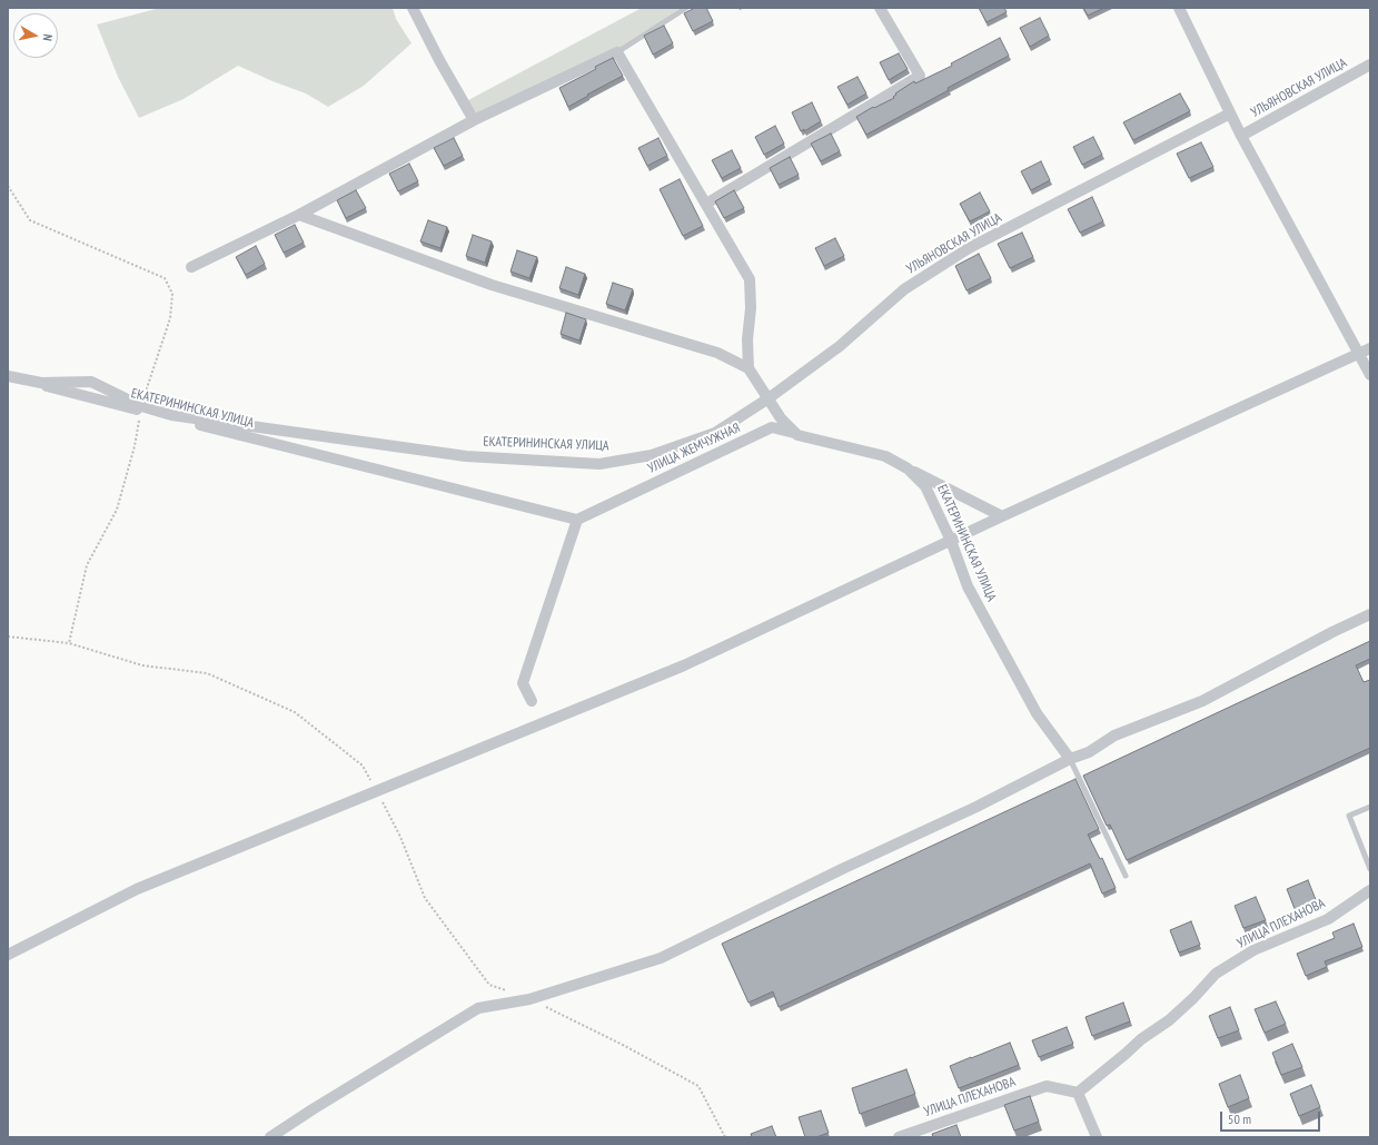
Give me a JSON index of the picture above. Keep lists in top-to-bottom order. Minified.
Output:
{"streets":{"street":["УЛЬЯНОВСКАЯ УЛИЦА","ЕКАТЕРИНИНСКАЯ УЛИЦА","УЛИЦА ЖЕМЧУЖНАЯ","УЛИЦА ПЛЕХАНОВА"]},"crossings":[["УЛЬЯНОВСКАЯ УЛИЦА","ЕКАТЕРИНИНСКАЯ УЛИЦА"],["ЕКАТЕРИНИНСКАЯ УЛИЦА","УЛИЦА ЖЕМЧУЖНАЯ"]],"scale_bar":"50 m","north":"right"}
